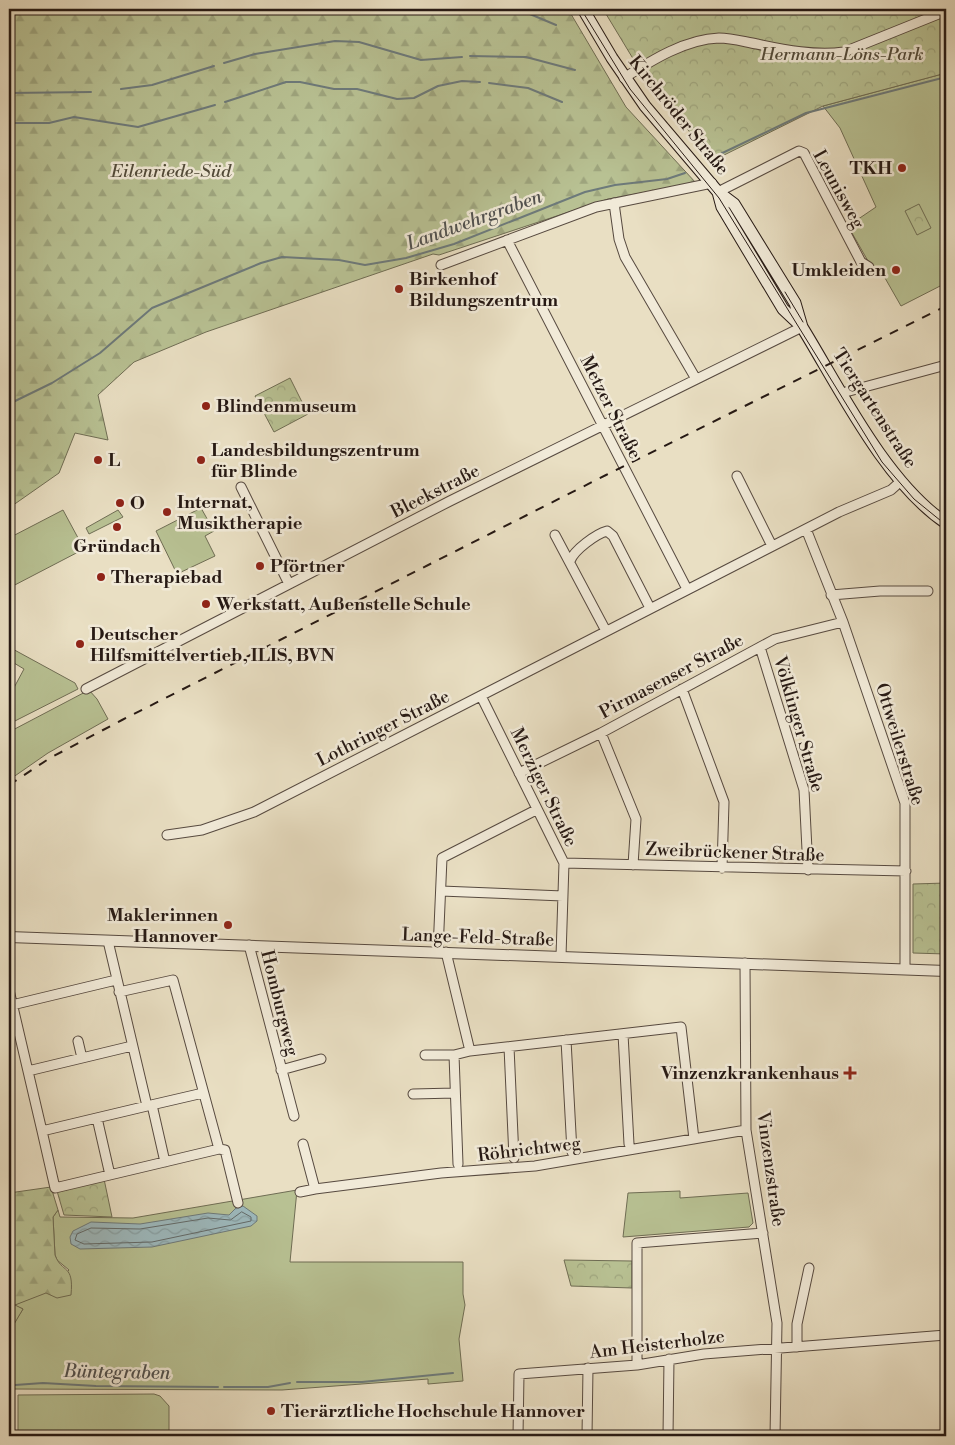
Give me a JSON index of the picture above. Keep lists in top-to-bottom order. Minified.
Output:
{"streets":{"main road":["Kirchröder Straße","Tiergartenstraße"],"street":["Leunisweg","Metzer Straße","Bleekstraße","Pirmasenser Straße","Völklinger Straße","Lothringer Straße","Ottweilerstraße","Merziger Straße","Zweibrückener Straße","Lange-Feld-Straße","Homburgweg","Röhrichtweg","Vinzenzstraße","Am Heisterholze"]},"crossings":[["Kirchröder Straße","Leunisweg"],["Kirchröder Straße","Tiergartenstraße"],["Leunisweg","Metzer Straße"],["Leunisweg","Tiergartenstraße"],["Metzer Straße","Bleekstraße"],["Metzer Straße","Lothringer Straße"],["Tiergartenstraße","Bleekstraße"],["Tiergartenstraße","Lothringer Straße"],["Pirmasenser Straße","Völklinger Straße"],["Pirmasenser Straße","Ottweilerstraße"],["Pirmasenser Straße","Merziger Straße"],["Völklinger Straße","Zweibrückener Straße"],["Lothringer Straße","Ottweilerstraße"],["Lothringer Straße","Merziger Straße"],["Ottweilerstraße","Zweibrückener Straße"],["Ottweilerstraße","Lange-Feld-Straße"],["Merziger Straße","Zweibrückener Straße"],["Merziger Straße","Lange-Feld-Straße"],["Lange-Feld-Straße","Homburgweg"],["Lange-Feld-Straße","Vinzenzstraße"],["Röhrichtweg","Vinzenzstraße"],["Vinzenzstraße","Am Heisterholze"]],"water":["Landwehrgraben","Büntegraben"],"parks":["Hermann-Löns-Park","Eilenriede-Süd"],"places":{"other":["TKH","Umkleiden","Birkenhof Bildungszentrum","Blindenmuseum","L","Landesbildungszentrum für Blinde","O","Internat, Musiktherapie","Gründach","Pförtner","Therapiebad","Werkstatt, Außenstelle Schule","Deutscher Hilfsmittelvertieb, ILIS, BVN","Maklerinnen Hannover","Tierärztliche Hochschule Hannover"],"health":["Vinzenzkrankenhaus"]}}
